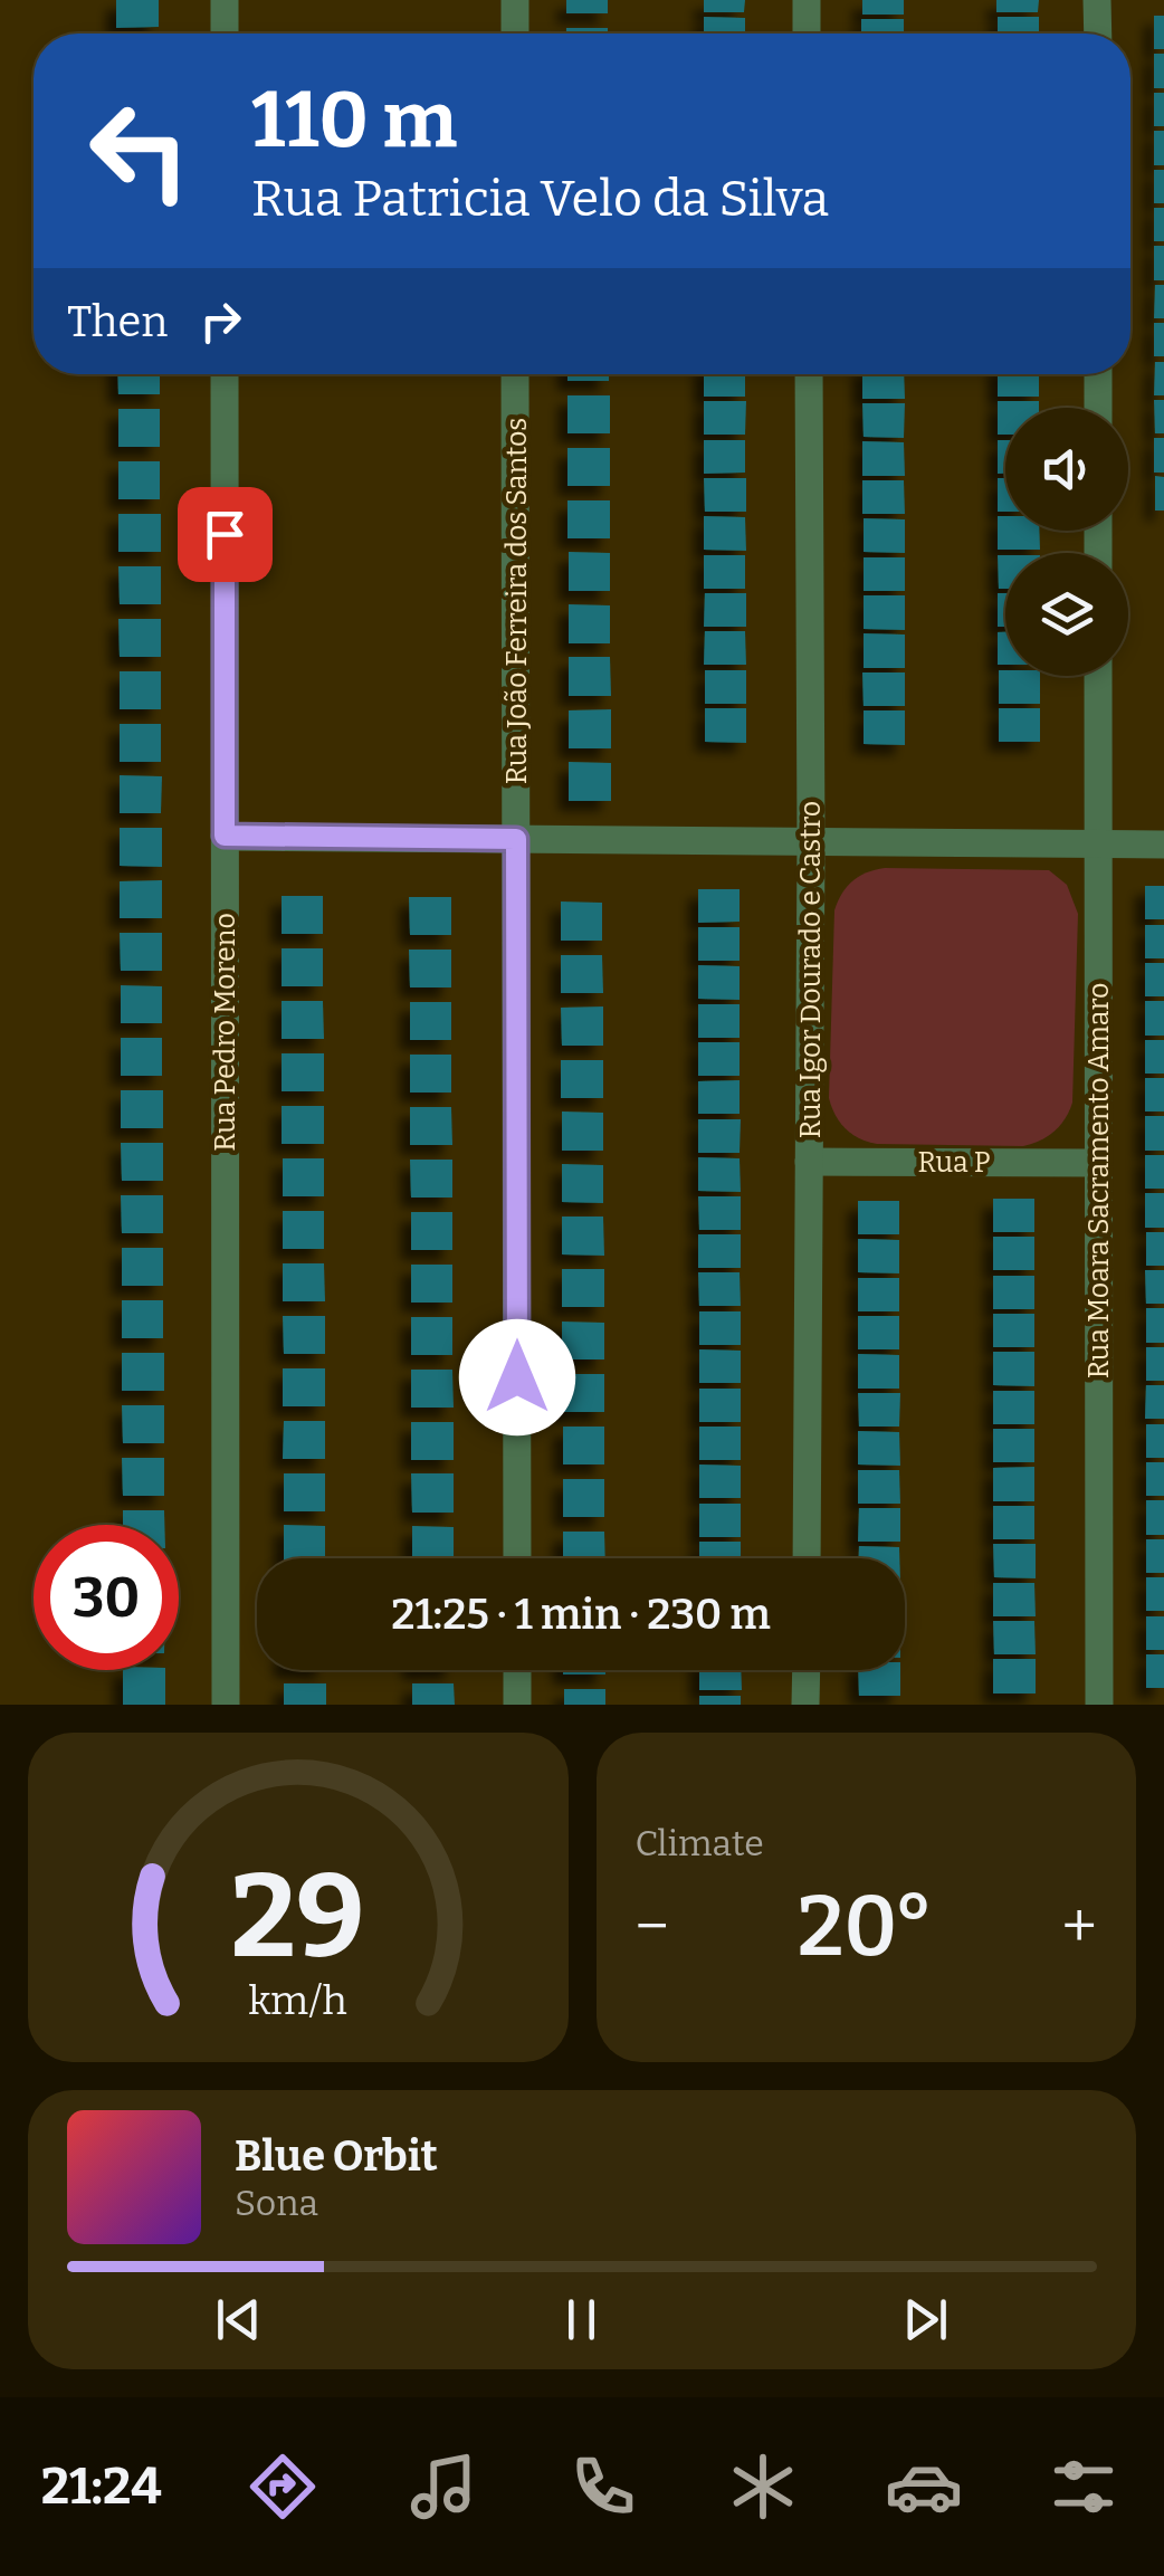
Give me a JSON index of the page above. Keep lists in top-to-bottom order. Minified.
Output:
{"streets":{"street":["Rua João Ferreira dos Santos","Rua Igor Dourado e Castro","Rua Pedro Moreno","Rua P","Rua Moara Sacramento Amaro"]},"crossings":[["Rua Igor Dourado e Castro","Rua P"],["Rua P","Rua Moara Sacramento Amaro"]],"page":{"turn":["110 m","Rua Patricia Velo da Silva"],"then":"Then","limit":"30","trip":"21:25 · 1 min · 230 m","tile":"Climate","heat":["−","20°","+"],"song":["Blue Orbit","Sona"],"tabs":"21:24","gauge":["29","km/h"]}}
